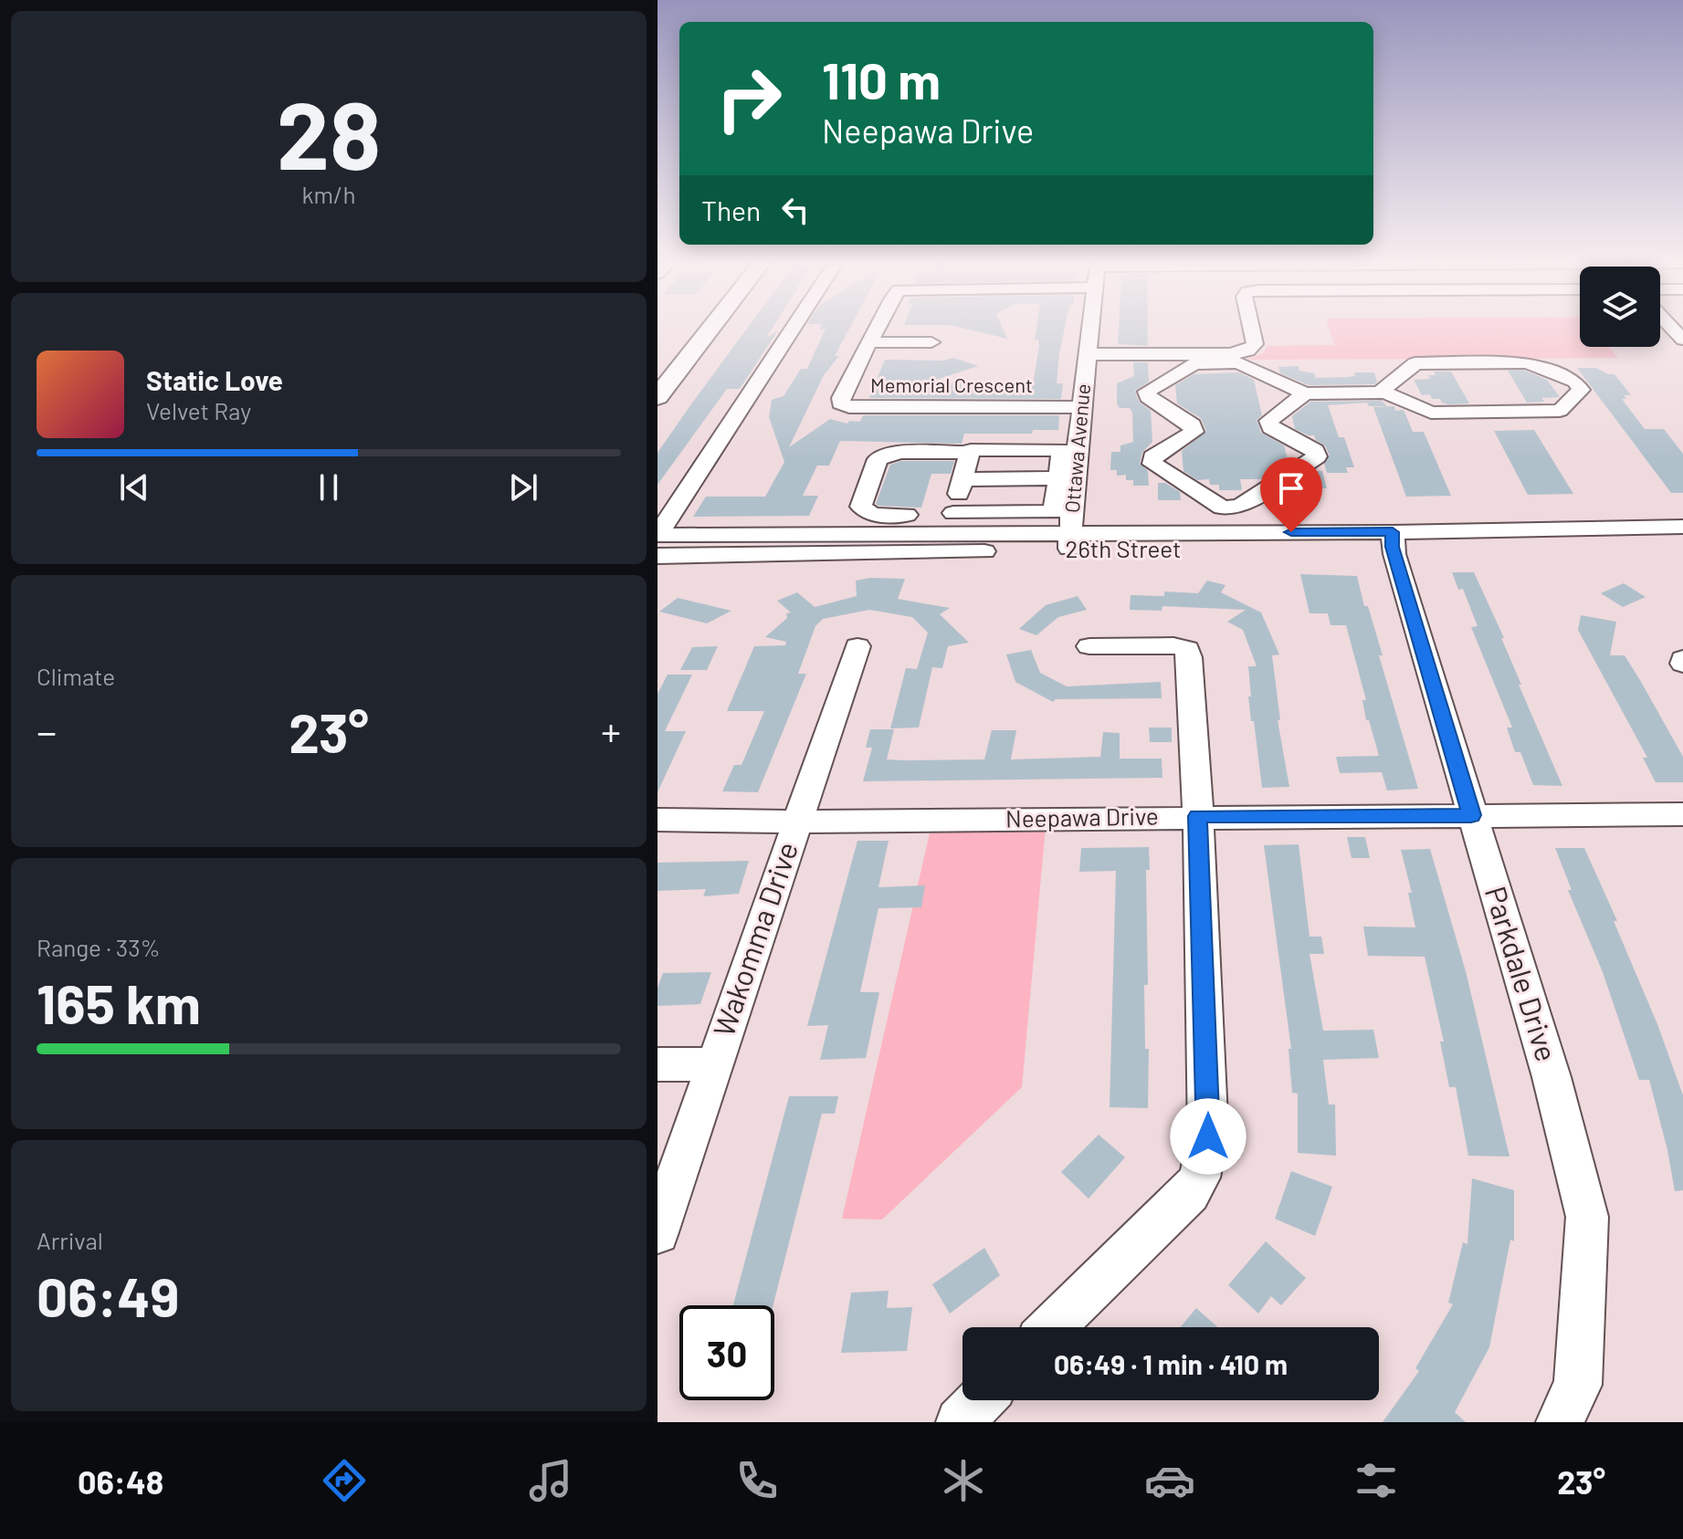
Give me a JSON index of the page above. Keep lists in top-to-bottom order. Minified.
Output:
{"streets":{"street":["Memorial Crescent","Ottawa Avenue","26th Street","Neepawa Drive","Wakomma Drive","Parkdale Drive"]},"crossings":[["Memorial Crescent","Ottawa Avenue"],["Ottawa Avenue","26th Street"],["26th Street","Parkdale Drive"],["Neepawa Drive","Wakomma Drive"],["Neepawa Drive","Parkdale Drive"]],"page":{"tile":[["28","km/h"],"Climate",["Range · 33%","165 km"],["Arrival","06:49"]],"turn":["110 m","Neepawa Drive"],"then":"Then","song":["Static Love","Velvet Ray"],"heat":["−","23°","+"],"limit":"30","trip":"06:49 · 1 min · 410 m","tabs":["06:48","23°"]}}
